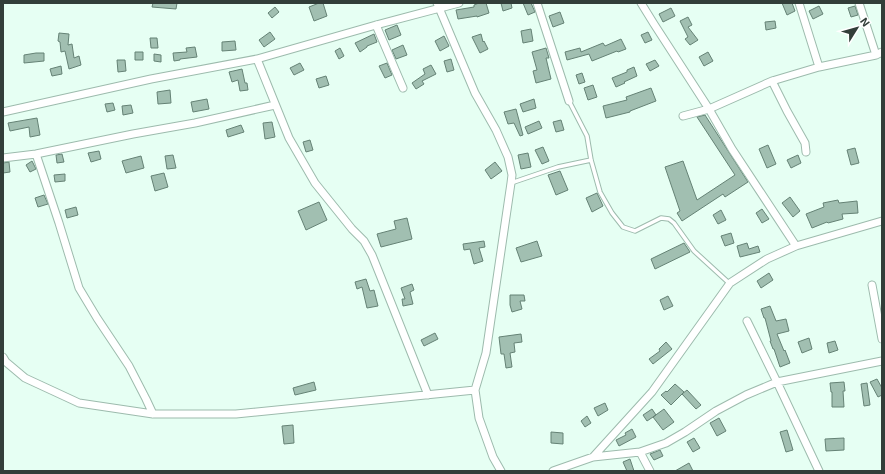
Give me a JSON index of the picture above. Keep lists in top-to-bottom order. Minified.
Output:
{"north":"top right"}
